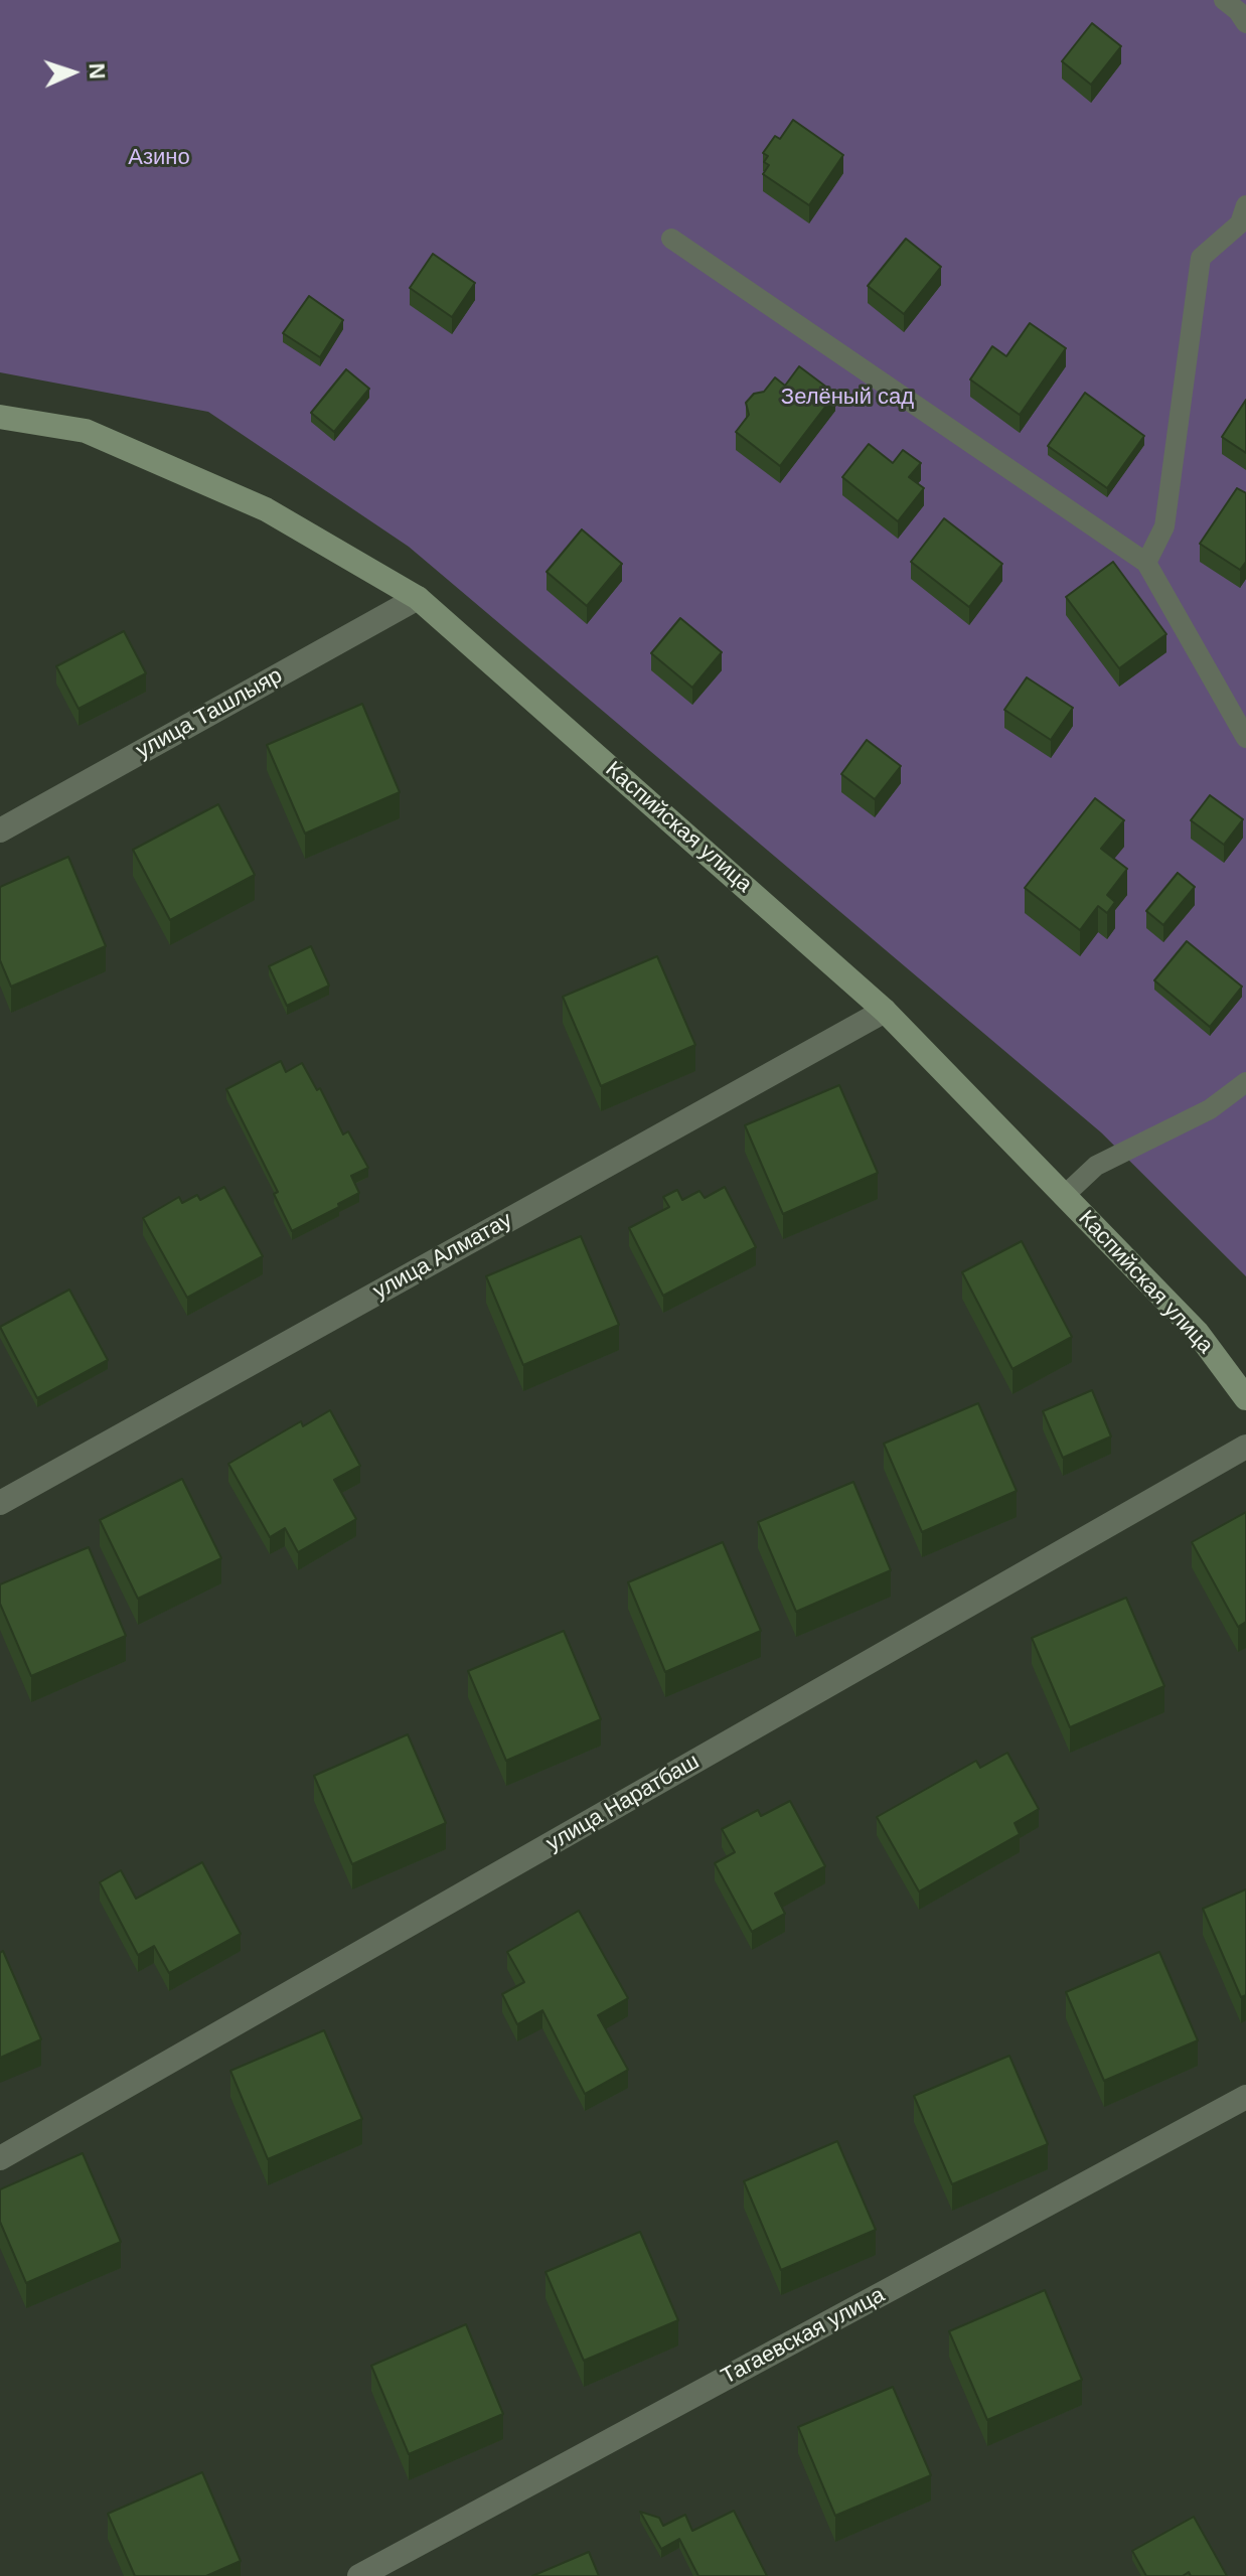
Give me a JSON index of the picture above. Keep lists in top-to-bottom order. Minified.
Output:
{"streets":{"street":["улица Ташлыяр","Каспийская улица","улица Алматау","улица Наратбаш","Тагаевская улица"]},"crossings":[["улица Ташлыяр","Каспийская улица"],["Каспийская улица","улица Алматау"]],"parks":["Азино","Зелёный сад"],"north":"right"}
